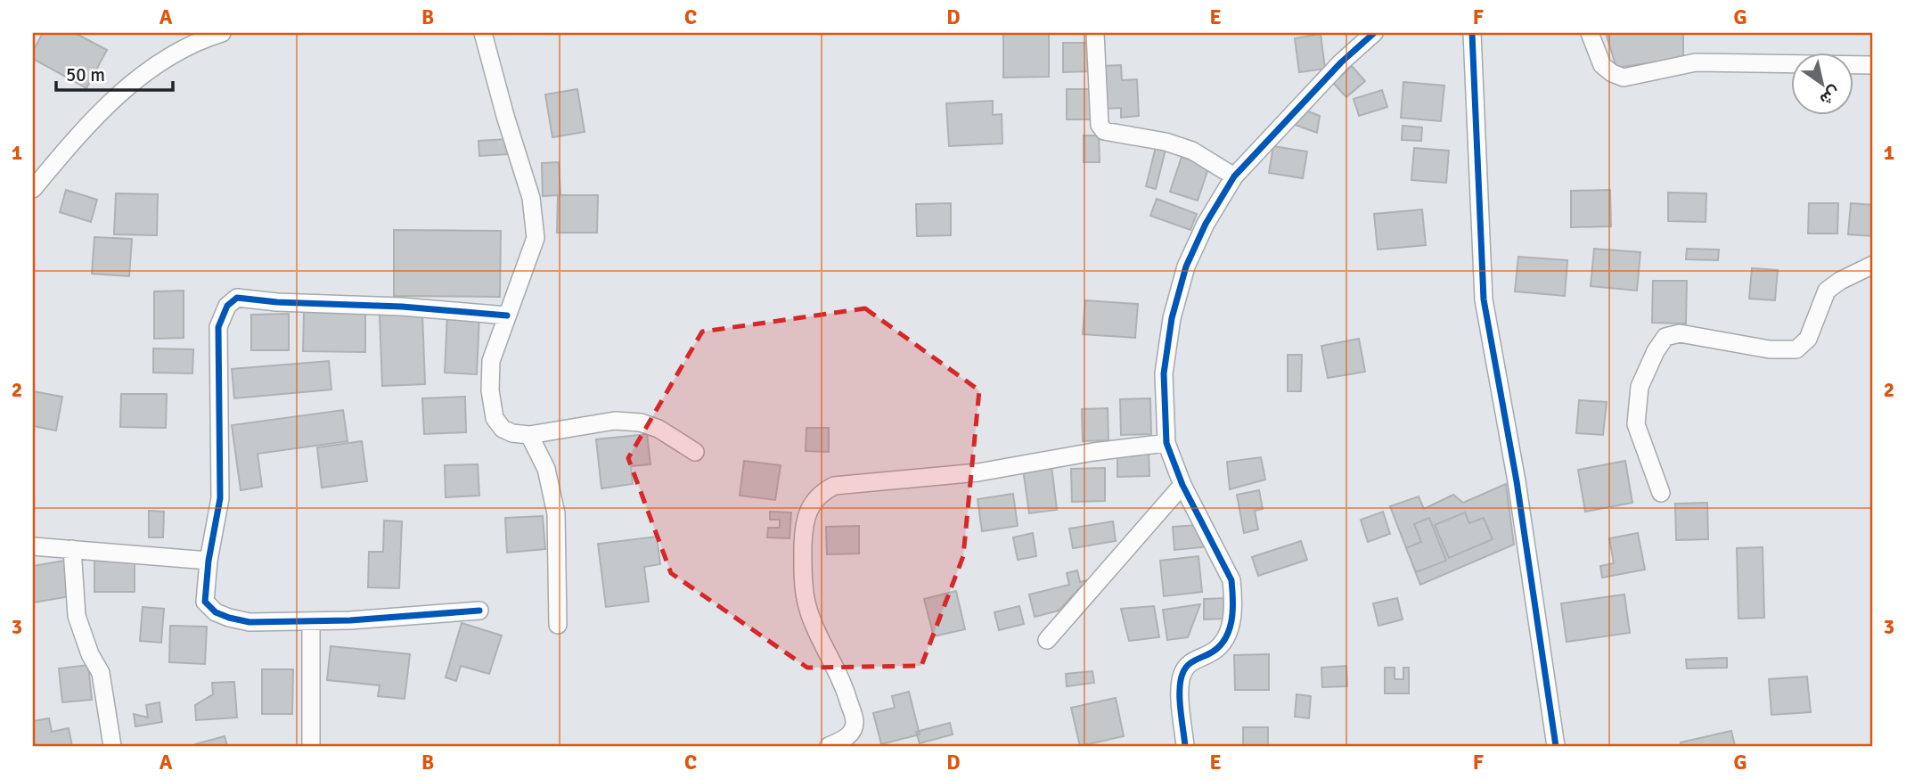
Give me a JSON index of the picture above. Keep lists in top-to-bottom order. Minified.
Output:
{"scale_bar":"50 m","north":"bottom right","grid":{"columns":["A","B","C","D","E","F","G"],"rows":["1","2","3"]}}
